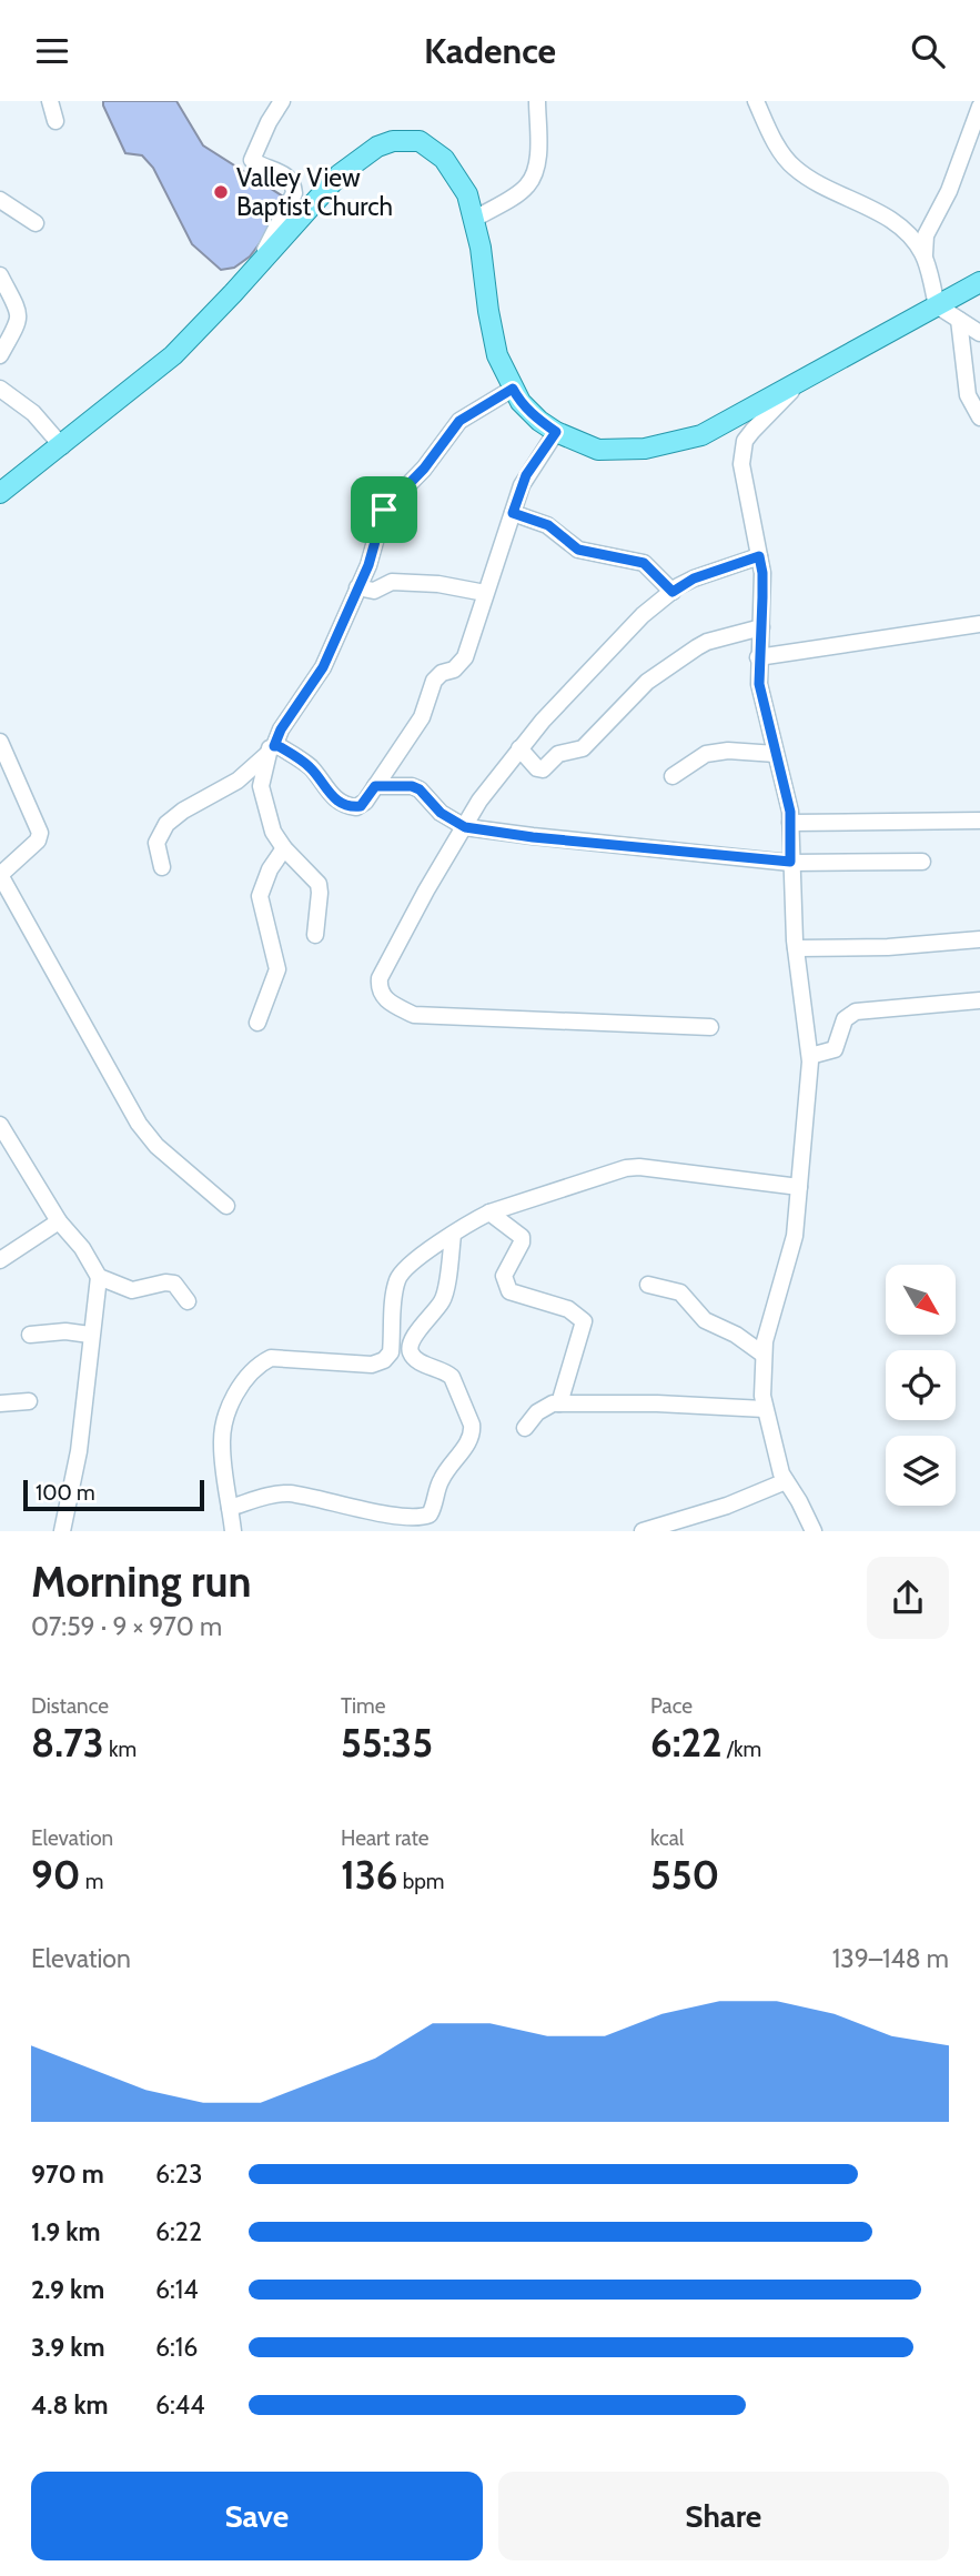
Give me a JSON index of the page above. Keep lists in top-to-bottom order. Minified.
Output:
{"places":["Valley View Baptist Church"],"scale_bar":"100 m","north":"bottom right","page":{"header":"Kadence","scale":"100 m","heading":["Morning run","07:59 · 9 × 970 m"],"stats":[["Distance","8.73 km"],["Time","55:35"],["Pace","6:22 /km"],["Elevation","90 m"],["Heart rate","136 bpm"],["kcal","550"]],"chart":["Elevation","139–148 m"],"list":[{"name":"970 m","note":"6:23"},{"name":"1.9 km","note":"6:22"},{"name":"2.9 km","note":"6:14"},{"name":"3.9 km","note":"6:16"},{"name":"4.8 km","note":"6:44"}],"buttons":["Save","Share"]}}
